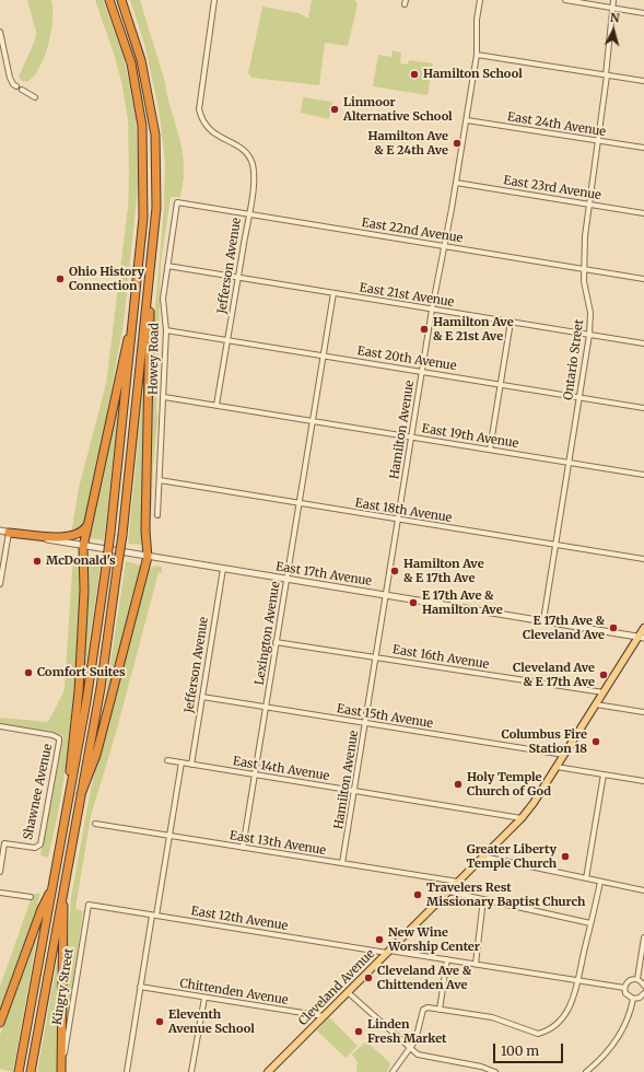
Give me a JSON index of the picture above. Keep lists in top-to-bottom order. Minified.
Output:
{"streets":{"main road":["Cleveland Avenue"],"street":["East 24th Avenue","East 23rd Avenue","East 22nd Avenue","Jefferson Avenue","East 21st Avenue","Howey Road","East 20th Avenue","Ontario Street","Hamilton Avenue","East 19th Avenue","East 18th Avenue","East 17th Avenue","Lexington Avenue","East 16th Avenue","East 15th Avenue","East 14th Avenue","Shawnee Avenue","East 13th Avenue","East 12th Avenue","Kingry Street","Chittenden Avenue"]},"crossings":[["East 24th Avenue","Ontario Street"],["East 24th Avenue","Hamilton Avenue"],["East 23rd Avenue","Ontario Street"],["East 23rd Avenue","Hamilton Avenue"],["East 22nd Avenue","Jefferson Avenue"],["East 22nd Avenue","Howey Road"],["East 22nd Avenue","Ontario Street"],["East 22nd Avenue","Hamilton Avenue"],["Jefferson Avenue","East 21st Avenue"],["Jefferson Avenue","East 20th Avenue"],["Jefferson Avenue","East 19th Avenue"],["Jefferson Avenue","East 17th Avenue"],["Jefferson Avenue","East 15th Avenue"],["Jefferson Avenue","East 14th Avenue"],["East 21st Avenue","Howey Road"],["East 21st Avenue","Ontario Street"],["East 21st Avenue","Hamilton Avenue"],["East 21st Avenue","Lexington Avenue"],["Howey Road","East 20th Avenue"],["Howey Road","East 19th Avenue"],["Howey Road","East 18th Avenue"],["East 20th Avenue","Ontario Street"],["East 20th Avenue","Hamilton Avenue"],["East 20th Avenue","Lexington Avenue"],["Ontario Street","East 19th Avenue"],["Ontario Street","East 18th Avenue"],["Ontario Street","East 17th Avenue"],["Hamilton Avenue","East 19th Avenue"],["Hamilton Avenue","East 18th Avenue"],["Hamilton Avenue","East 17th Avenue"],["Hamilton Avenue","East 16th Avenue"],["Hamilton Avenue","East 15th Avenue"],["Hamilton Avenue","East 14th Avenue"],["Hamilton Avenue","East 13th Avenue"],["East 19th Avenue","Lexington Avenue"],["East 18th Avenue","Lexington Avenue"],["East 17th Avenue","Lexington Avenue"],["East 17th Avenue","Cleveland Avenue"],["Lexington Avenue","East 16th Avenue"],["Lexington Avenue","East 15th Avenue"],["Lexington Avenue","East 14th Avenue"],["Lexington Avenue","East 13th Avenue"],["East 16th Avenue","Cleveland Avenue"],["East 15th Avenue","Cleveland Avenue"],["East 14th Avenue","Cleveland Avenue"],["East 13th Avenue","Cleveland Avenue"],["East 12th Avenue","Kingry Street"],["East 12th Avenue","Cleveland Avenue"],["Cleveland Avenue","Chittenden Avenue"]],"places":["Hamilton School","Linmoor Alternative School","Hamilton Ave & E 24th Ave","Ohio History Connection","Hamilton Ave & E 21st Ave","McDonald's","Hamilton Ave & E 17th Ave","E 17th Ave & Hamilton Ave","E 17th Ave & Cleveland Ave","Comfort Suites","Cleveland Ave & E 17th Ave","Columbus Fire Station 18","Holy Temple Church of God","Greater Liberty Temple Church","Travelers Rest Missionary Baptist Church","New Wine Worship Center","Cleveland Ave & Chittenden Ave","Eleventh Avenue School","Linden Fresh Market"],"scale_bar":"100 m","north":"top"}
